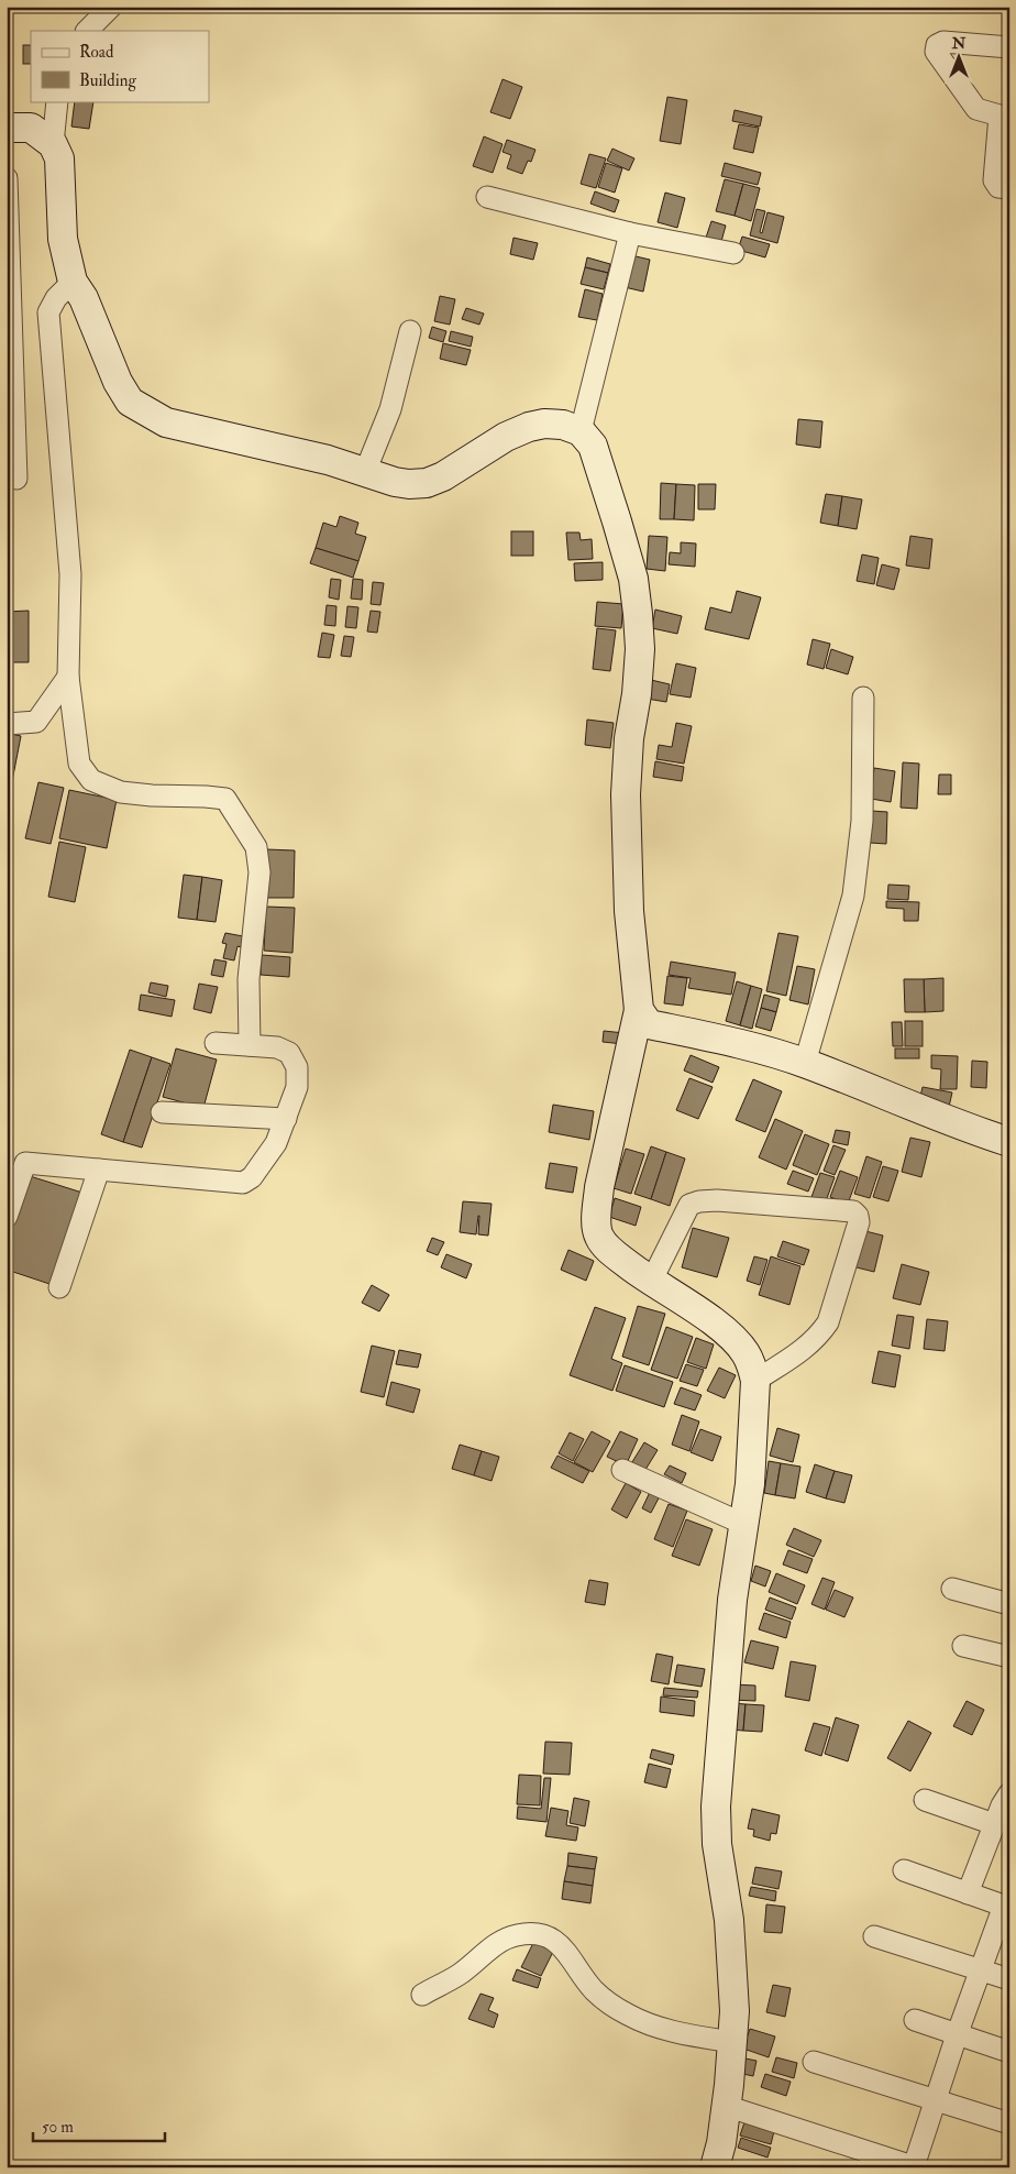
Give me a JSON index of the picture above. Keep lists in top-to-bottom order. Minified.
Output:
{"legend":["Road","Building"],"scale_bar":"50 m","north":"top"}
